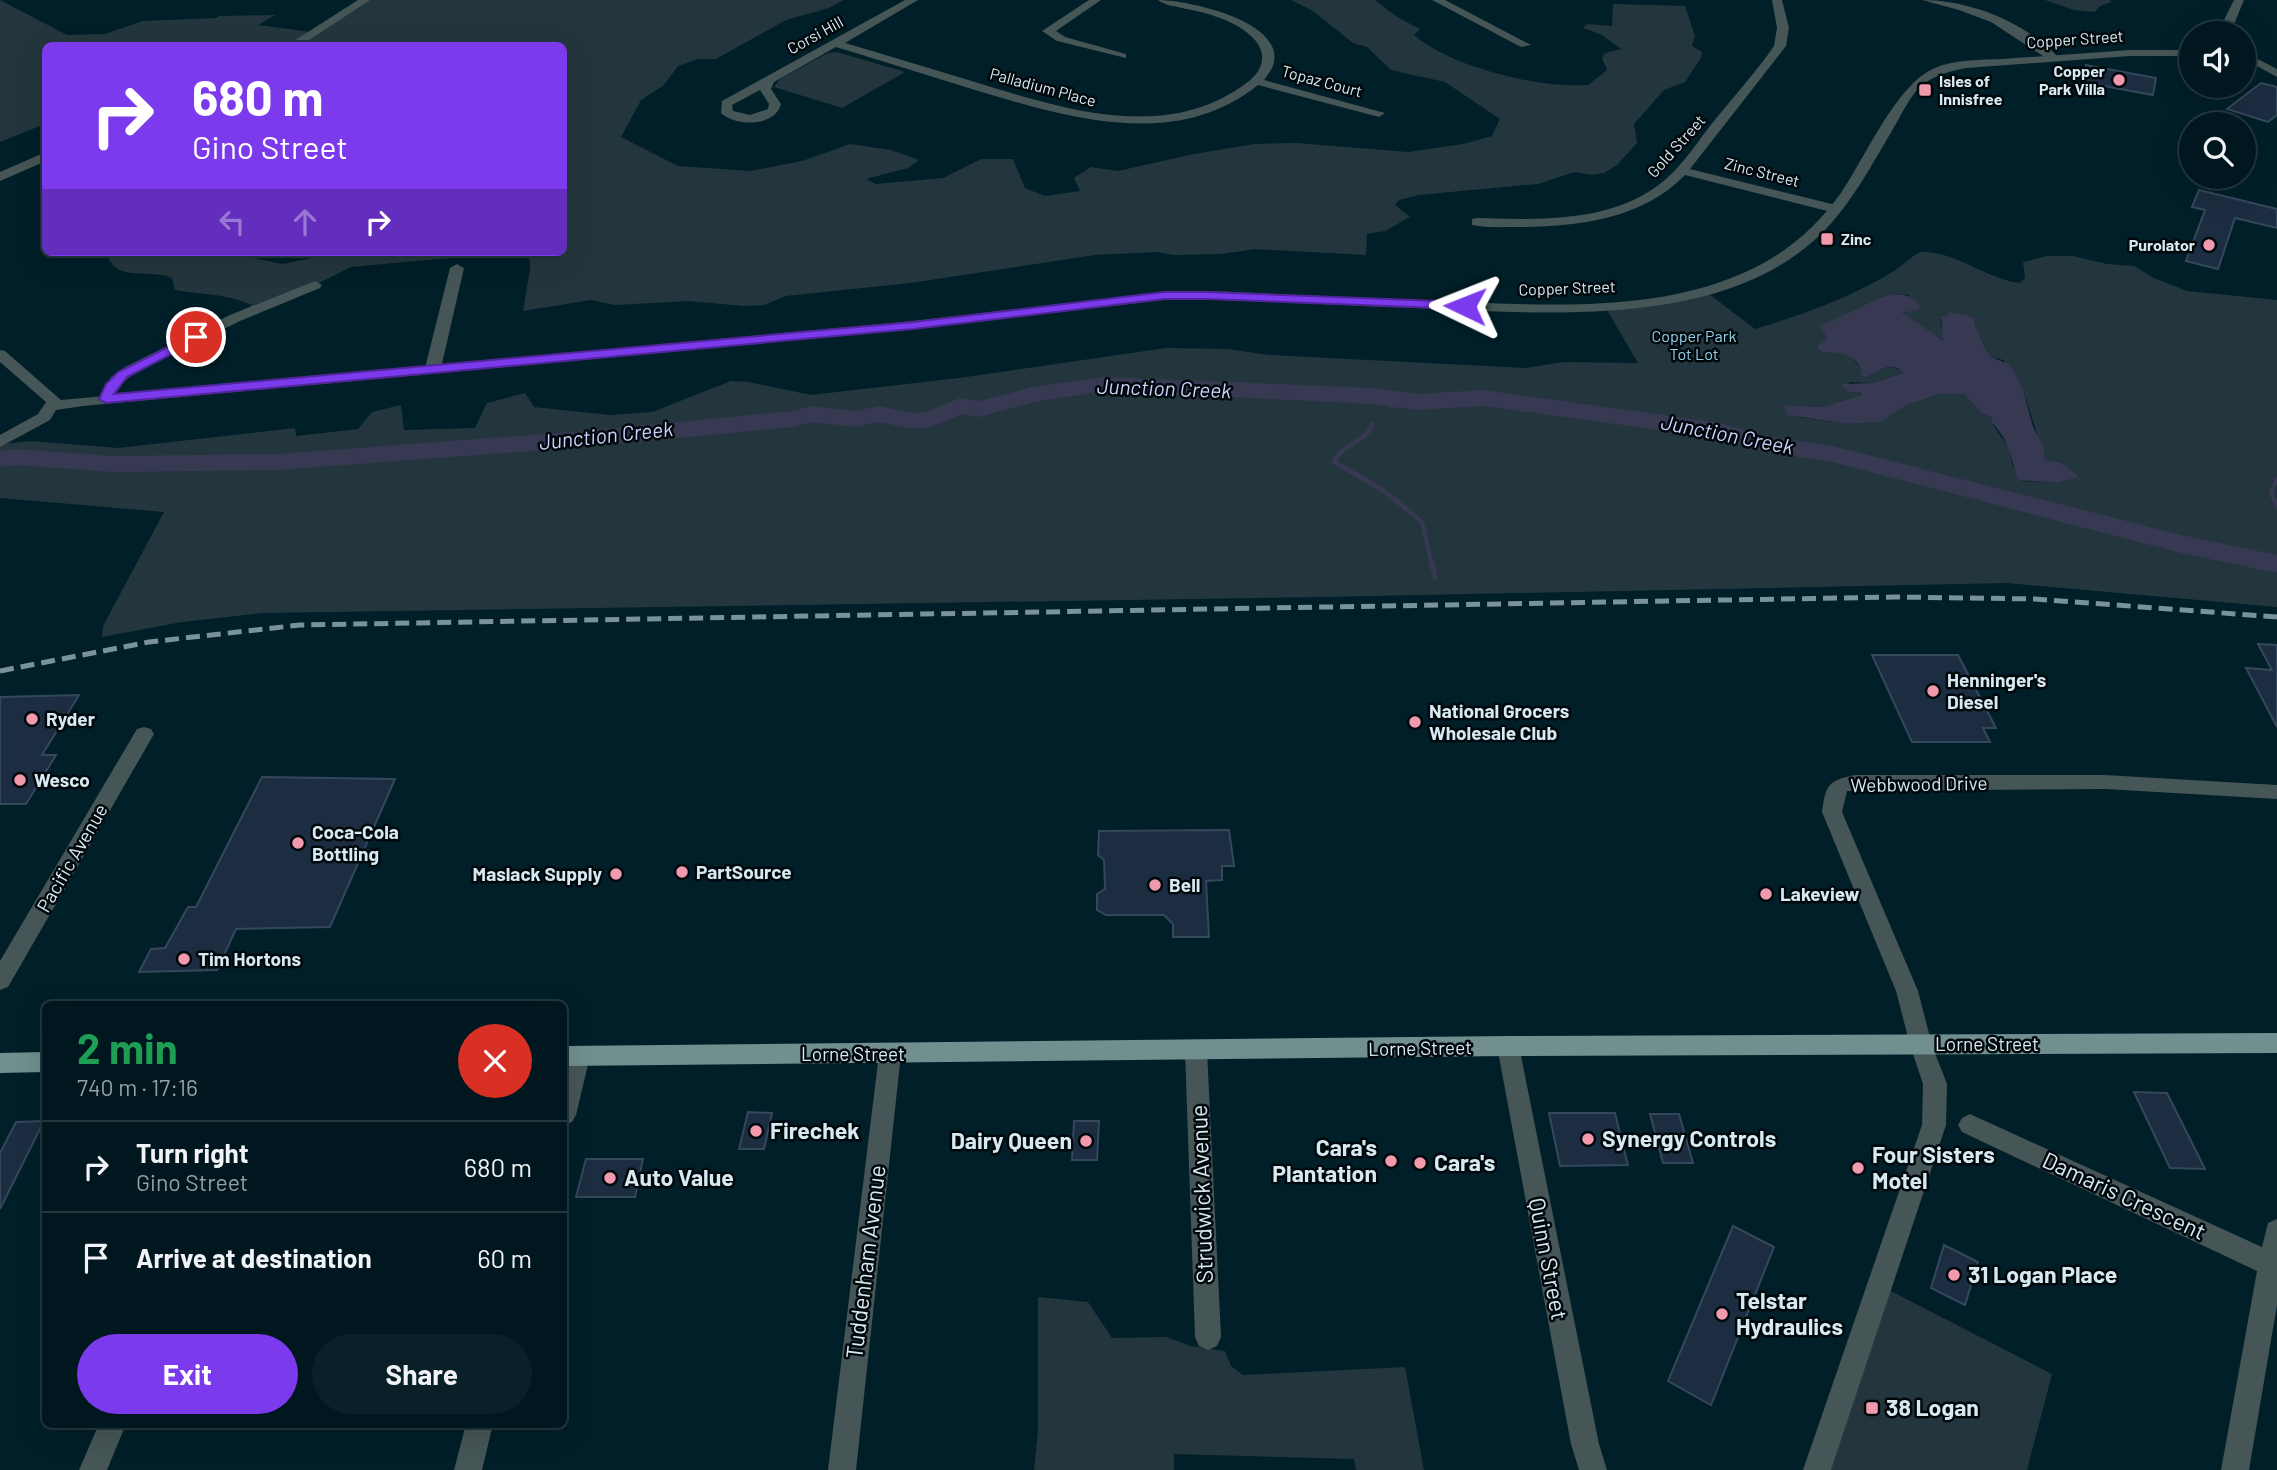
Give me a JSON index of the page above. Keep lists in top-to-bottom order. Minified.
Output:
{"streets":{"main road":["Lorne Street"],"street":["Corsi Hill","Copper Street","Topaz Court","Palladium Place","Gold Street","Zinc Street","Webbwood Drive","Pacific Avenue","Strudwick Avenue","Damaris Crescent","Quinn Street","Tuddenham Avenue"]},"crossings":[["Corsi Hill","Palladium Place"],["Copper Street","Zinc Street"],["Topaz Court","Palladium Place"],["Gold Street","Zinc Street"],["Webbwood Drive","Lorne Street"],["Lorne Street","Strudwick Avenue"],["Lorne Street","Quinn Street"],["Lorne Street","Tuddenham Avenue"]],"water":["Junction Creek"],"parks":["Copper Park Tot Lot"],"places":{"other":["Copper Park Villa","Purolator","Henninger's Diesel","Ryder","National Grocers Wholesale Club","Wesco","Coca-Cola Bottling","PartSource","Maslack Supply","Bell","Lakeview","Tim Hortons","Firechek","Synergy Controls","Dairy Queen","Cara's Plantation","Cara's","Four Sisters Motel","Auto Value","31 Logan Place","Telstar Hydraulics"],"transit":["Isles of Innisfree","Zinc","38 Logan"]},"page":{"turn":["680 m","Gino Street"],"heading":["2 min","740 m · 17:16"],"list":[{"name":"Turn right","note":"Gino Street","value":"680 m"},{"name":"Arrive at destination","value":"60 m"}],"buttons":["Exit","Share"]}}
